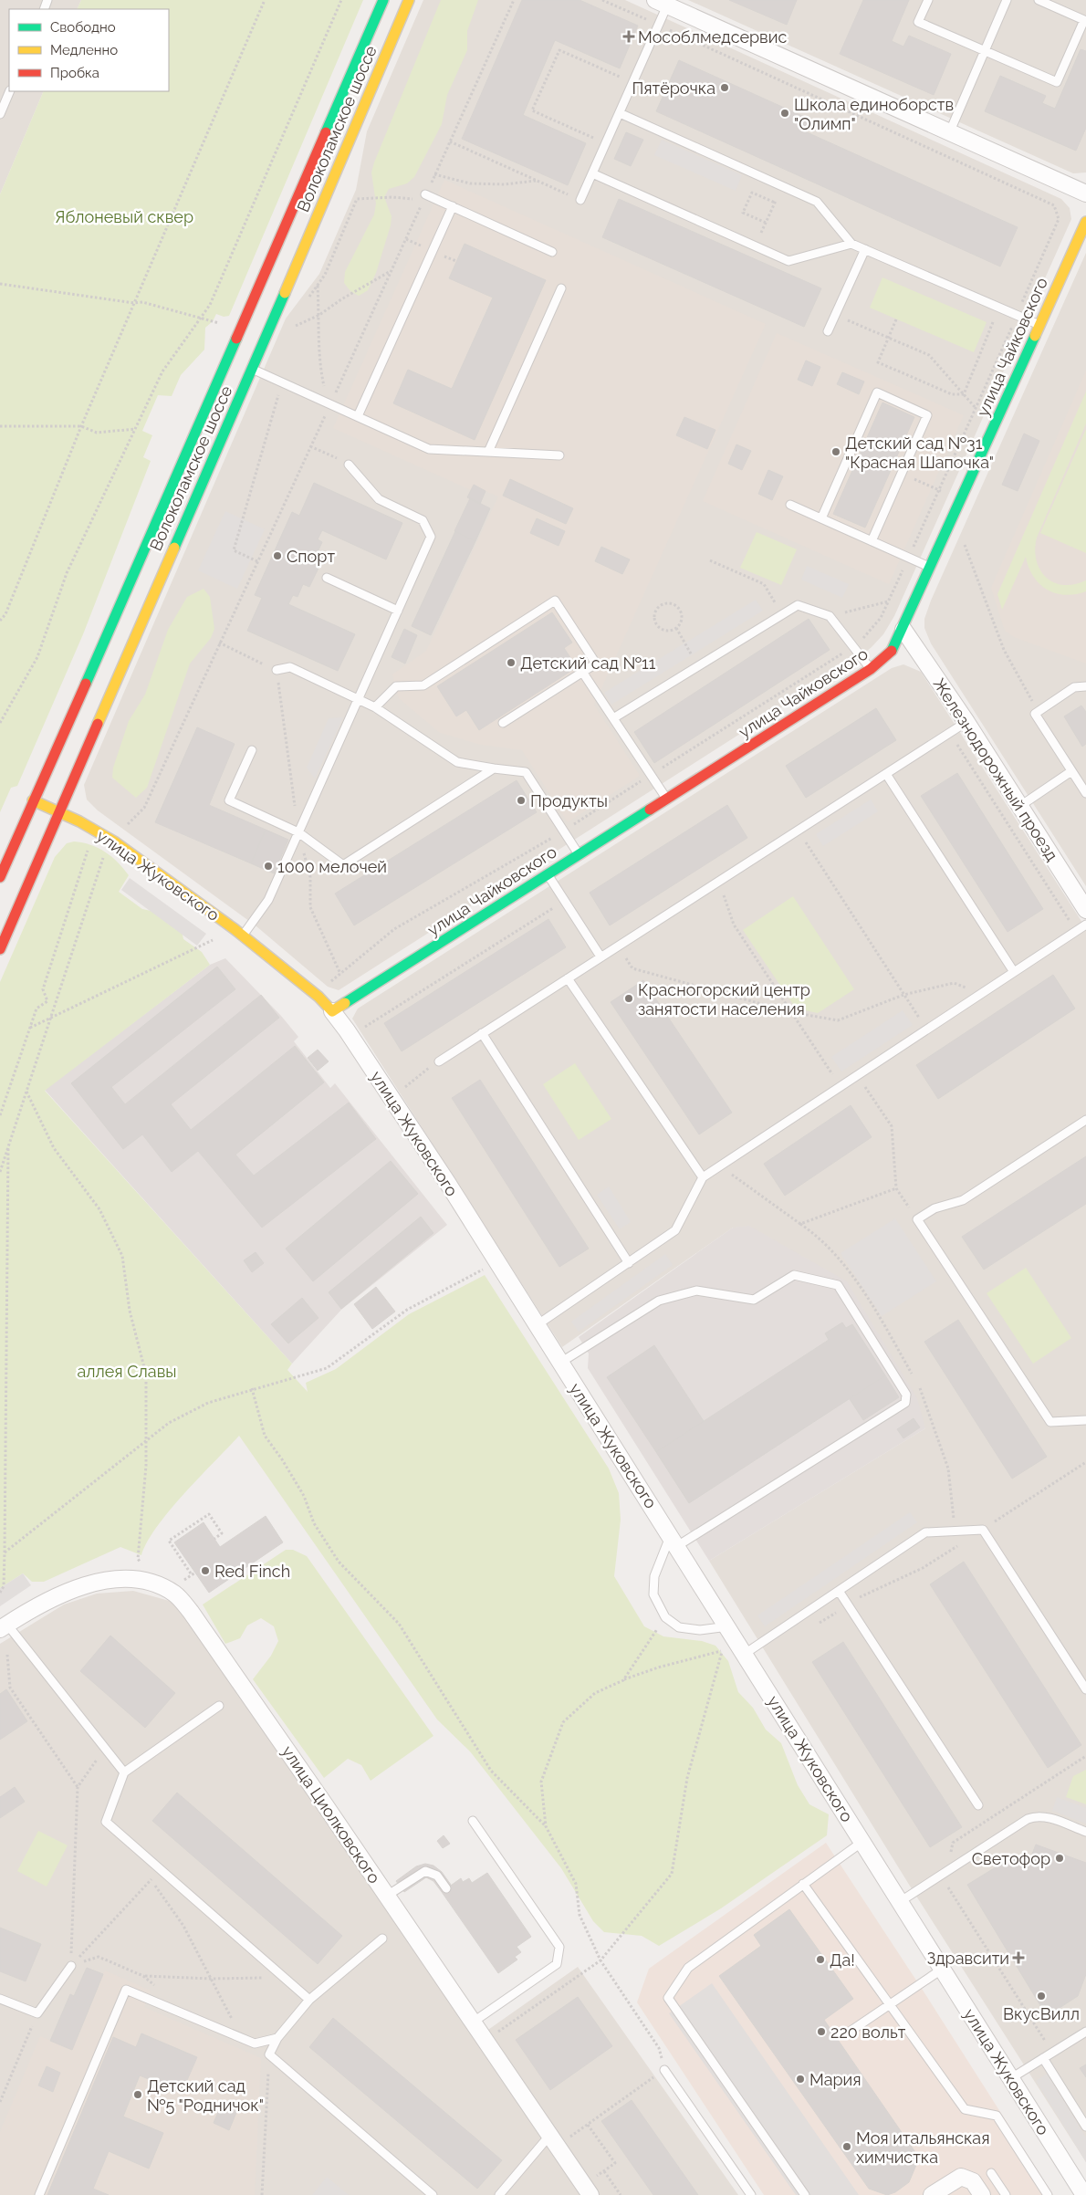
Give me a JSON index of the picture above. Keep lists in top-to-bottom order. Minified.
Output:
{"streets":{"main road":["Волоколамское шоссе","улица Чайковского","улица Жуковского"],"street":["Железнодорожный проезд","улица Циолковского"]},"crossings":[["Волоколамское шоссе","улица Жуковского"],["улица Чайковского","Железнодорожный проезд"],["улица Чайковского","улица Жуковского"]],"parks":["Яблоневый сквер","аллея Славы"],"places":{"health":["Мособлмедсервис","Здравсити"],"other":["Пятёрочка","Школа единоборств \"Олимп\"","Детский сад №31 \"Красная Шапочка\"","Спорт","Детский сад №11","Продукты","1000 мелочей","Красногорский центр занятости населения","Red Finch","Светофор","Да!","ВкусВилл","220 вольт","Мария","Детский сад №5 \"Родничок\"","Моя итальянская химчистка"]},"legend":["Свободно","Медленно","Пробка"]}
